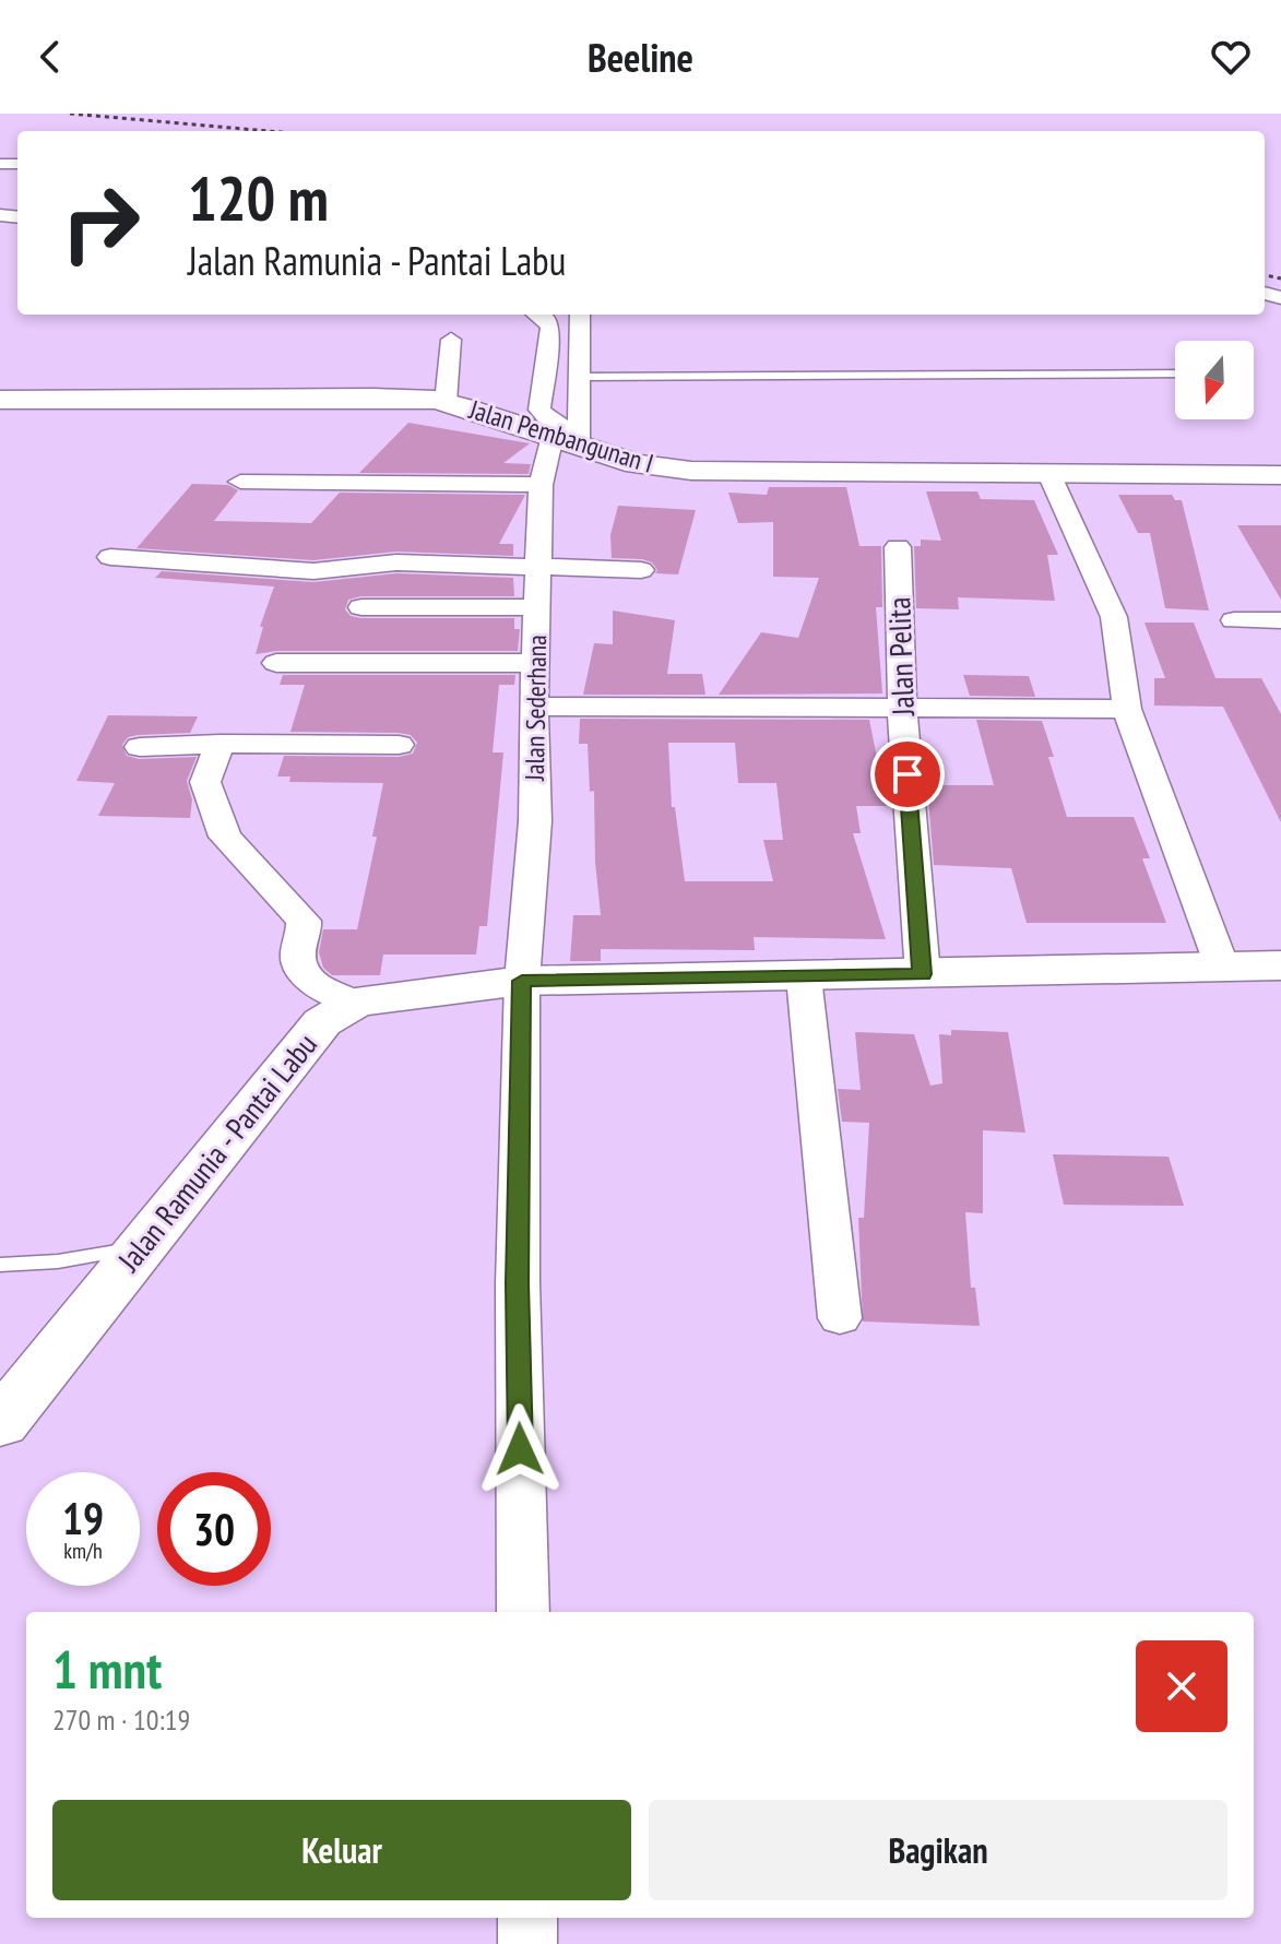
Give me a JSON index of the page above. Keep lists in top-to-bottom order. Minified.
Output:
{"streets":{"main road":["Jalan Pembangunan I","Jalan Ramunia - Pantai Labu"],"street":["Jalan Pelita","Jalan Sederhana"]},"crossings":[["Jalan Pembangunan I","Jalan Sederhana"],["Jalan Pelita","Jalan Ramunia - Pantai Labu"],["Jalan Sederhana","Jalan Ramunia - Pantai Labu"]],"north":"bottom","page":{"header":"Beeline","turn":["120 m","Jalan Ramunia - Pantai Labu"],"speed":"19 km/h","limit":"30","heading":["1 mnt","270 m · 10:19"],"buttons":["Keluar","Bagikan"]}}
